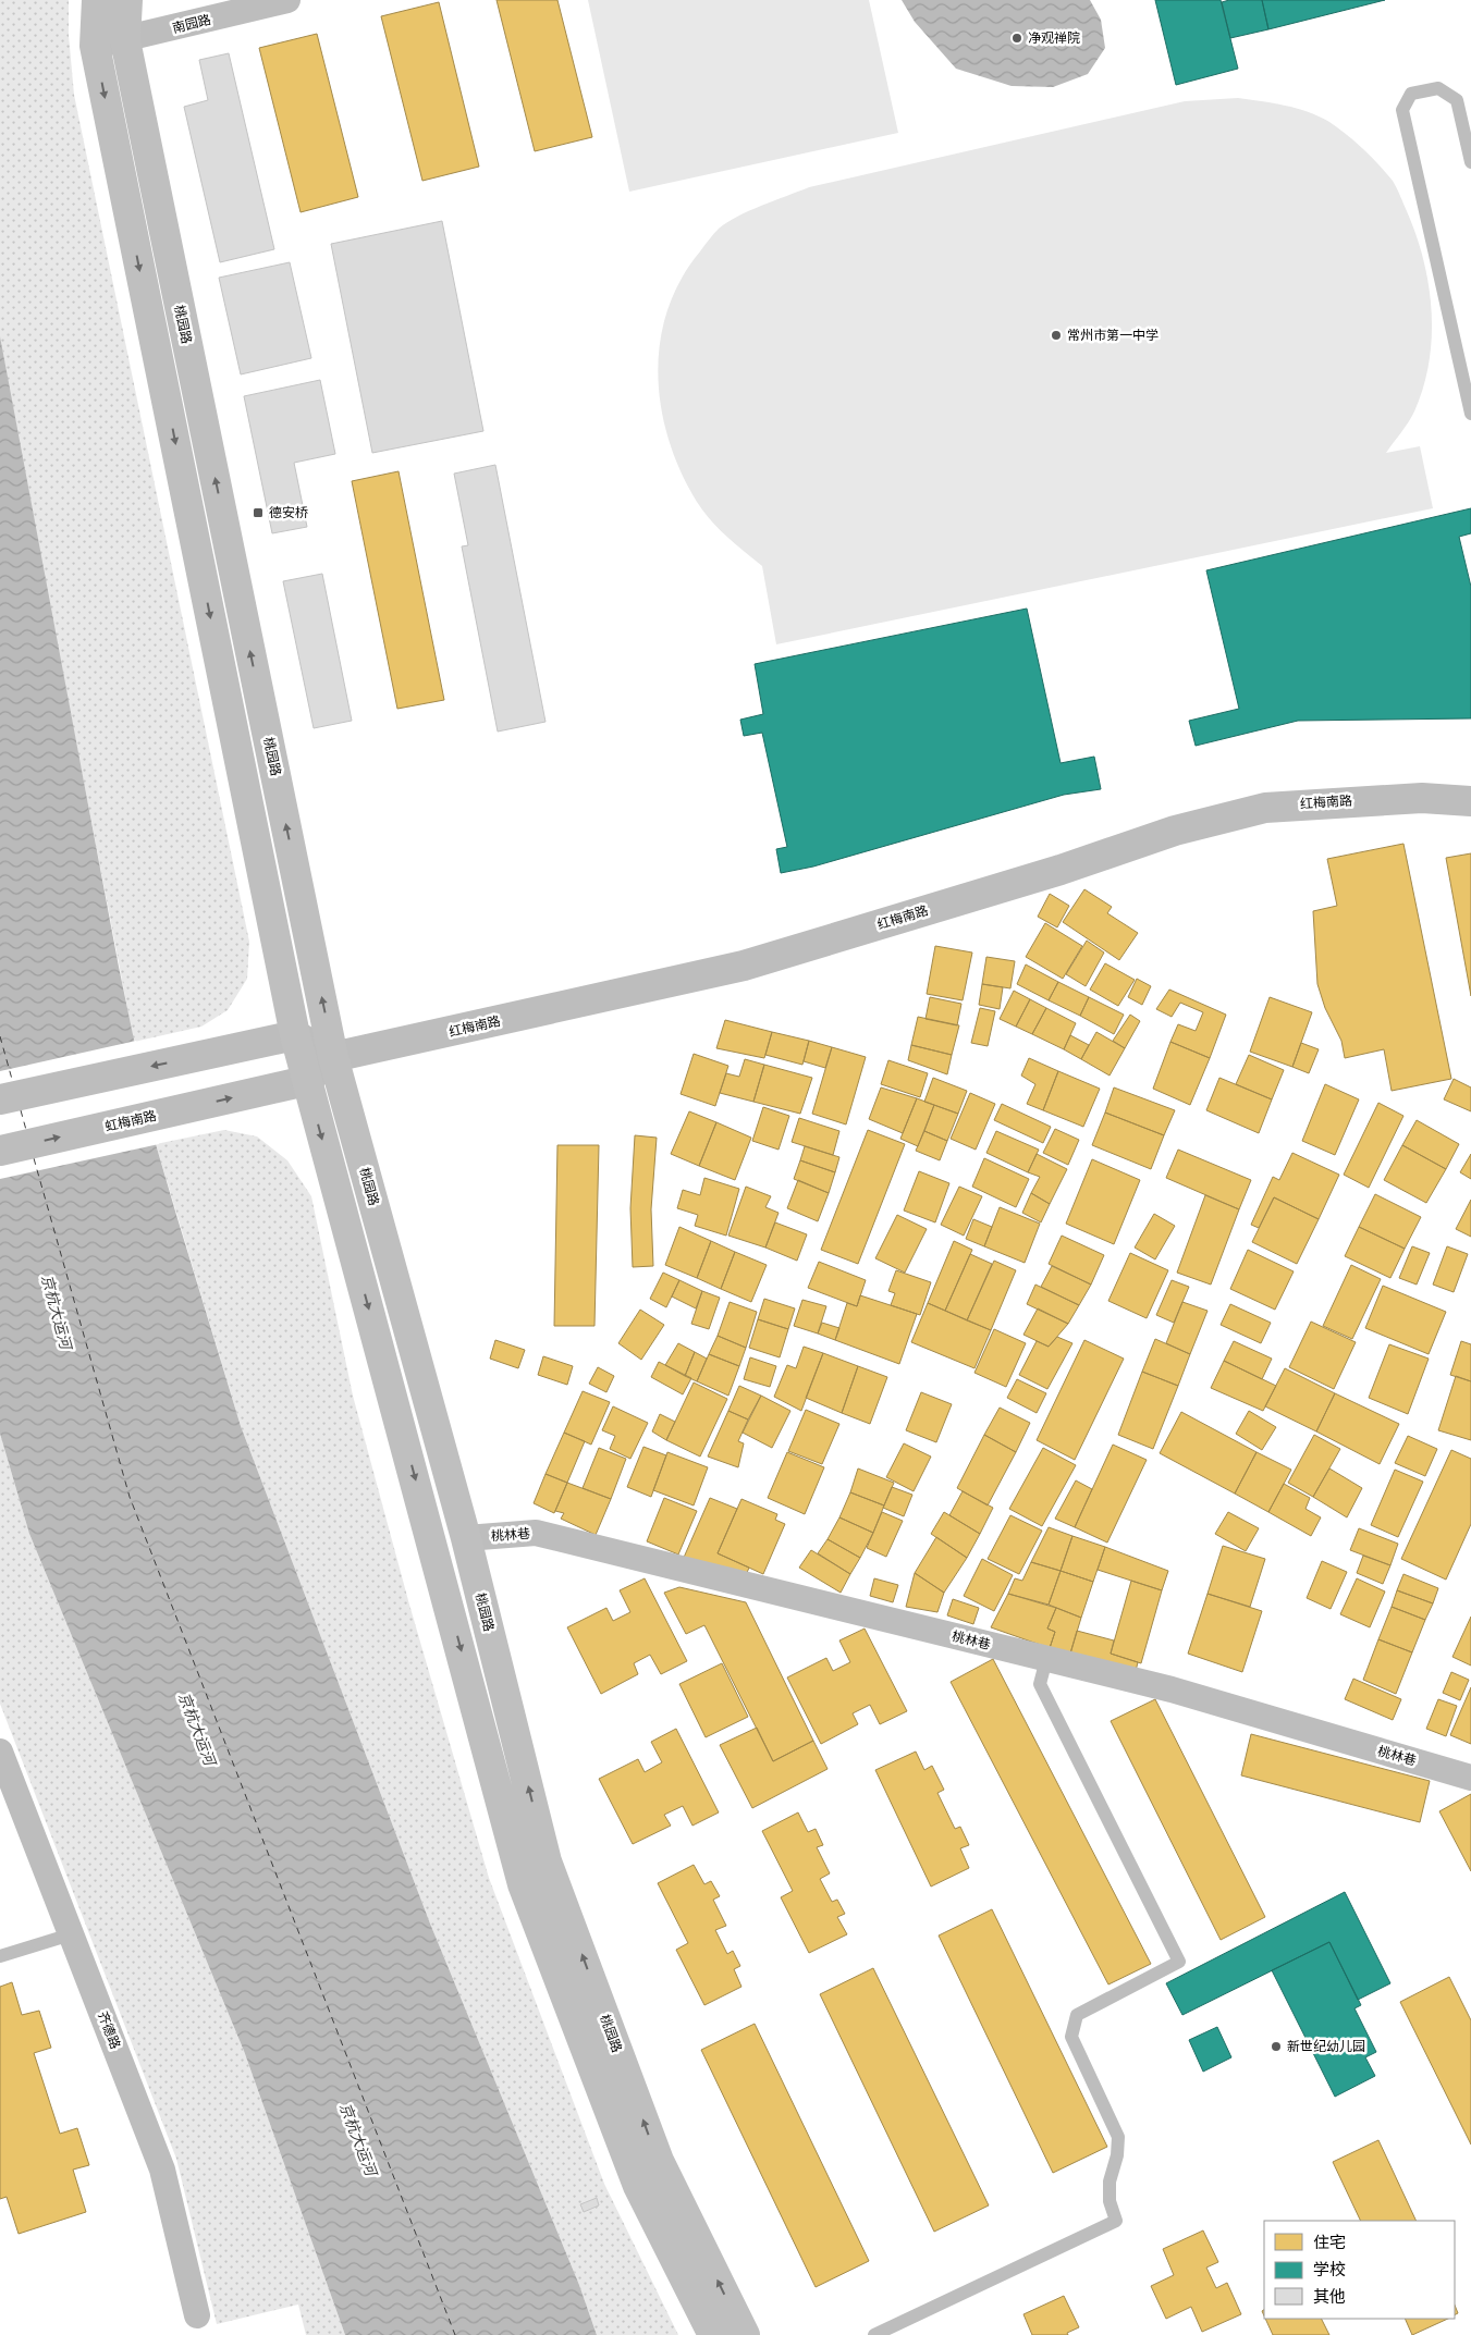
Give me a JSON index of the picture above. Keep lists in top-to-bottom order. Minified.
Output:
{"streets":{"main road":["桃园路"],"street":["南园路","红梅南路","虹梅南路","桃林巷","齐德路"]},"crossings":[["南园路","桃园路"],["桃园路","红梅南路"],["桃园路","桃林巷"],["红梅南路","虹梅南路"]],"water":["京杭大运河"],"places":{"other":["净观禅院","常州市第一中学","新世纪幼儿园"],"transit":["德安桥"]},"legend":["住宅","学校","其他"]}
